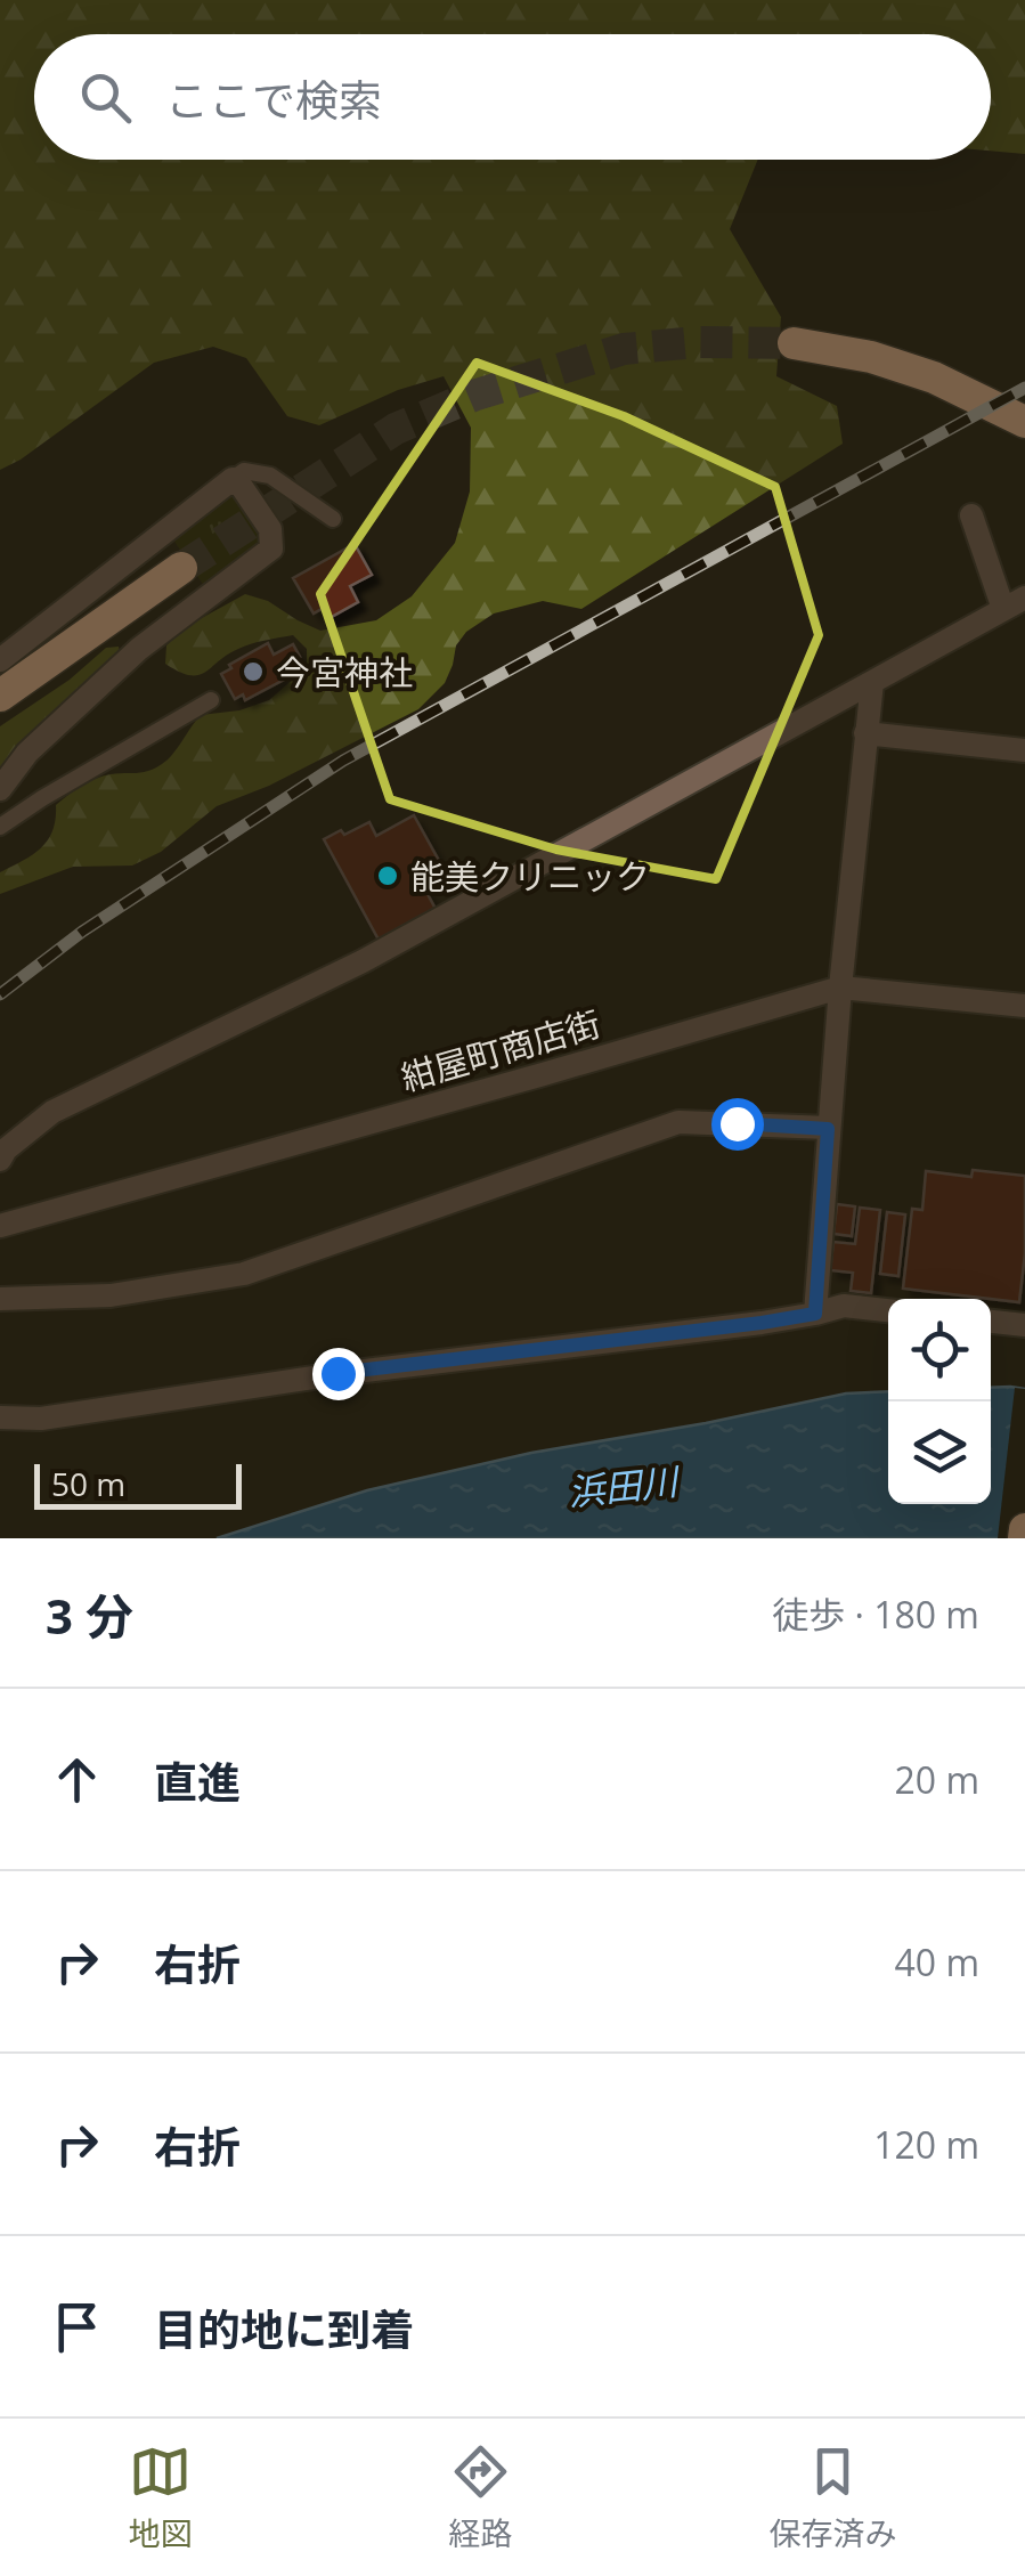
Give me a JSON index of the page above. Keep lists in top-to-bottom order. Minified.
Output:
{"streets":{"street":["紺屋町商店街"]},"water":["浜田川"],"places":["今宮神社","能美クリニック"],"scale_bar":"50 m","page":{"search":"ここで検索","scale":"50 m","heading":["3 分","徒歩 · 180 m"],"list":[["直進","20 m"],["右折","40 m"],["右折","120 m"],"目的地に到着"],"nav":["地図","経路","保存済み"]}}
